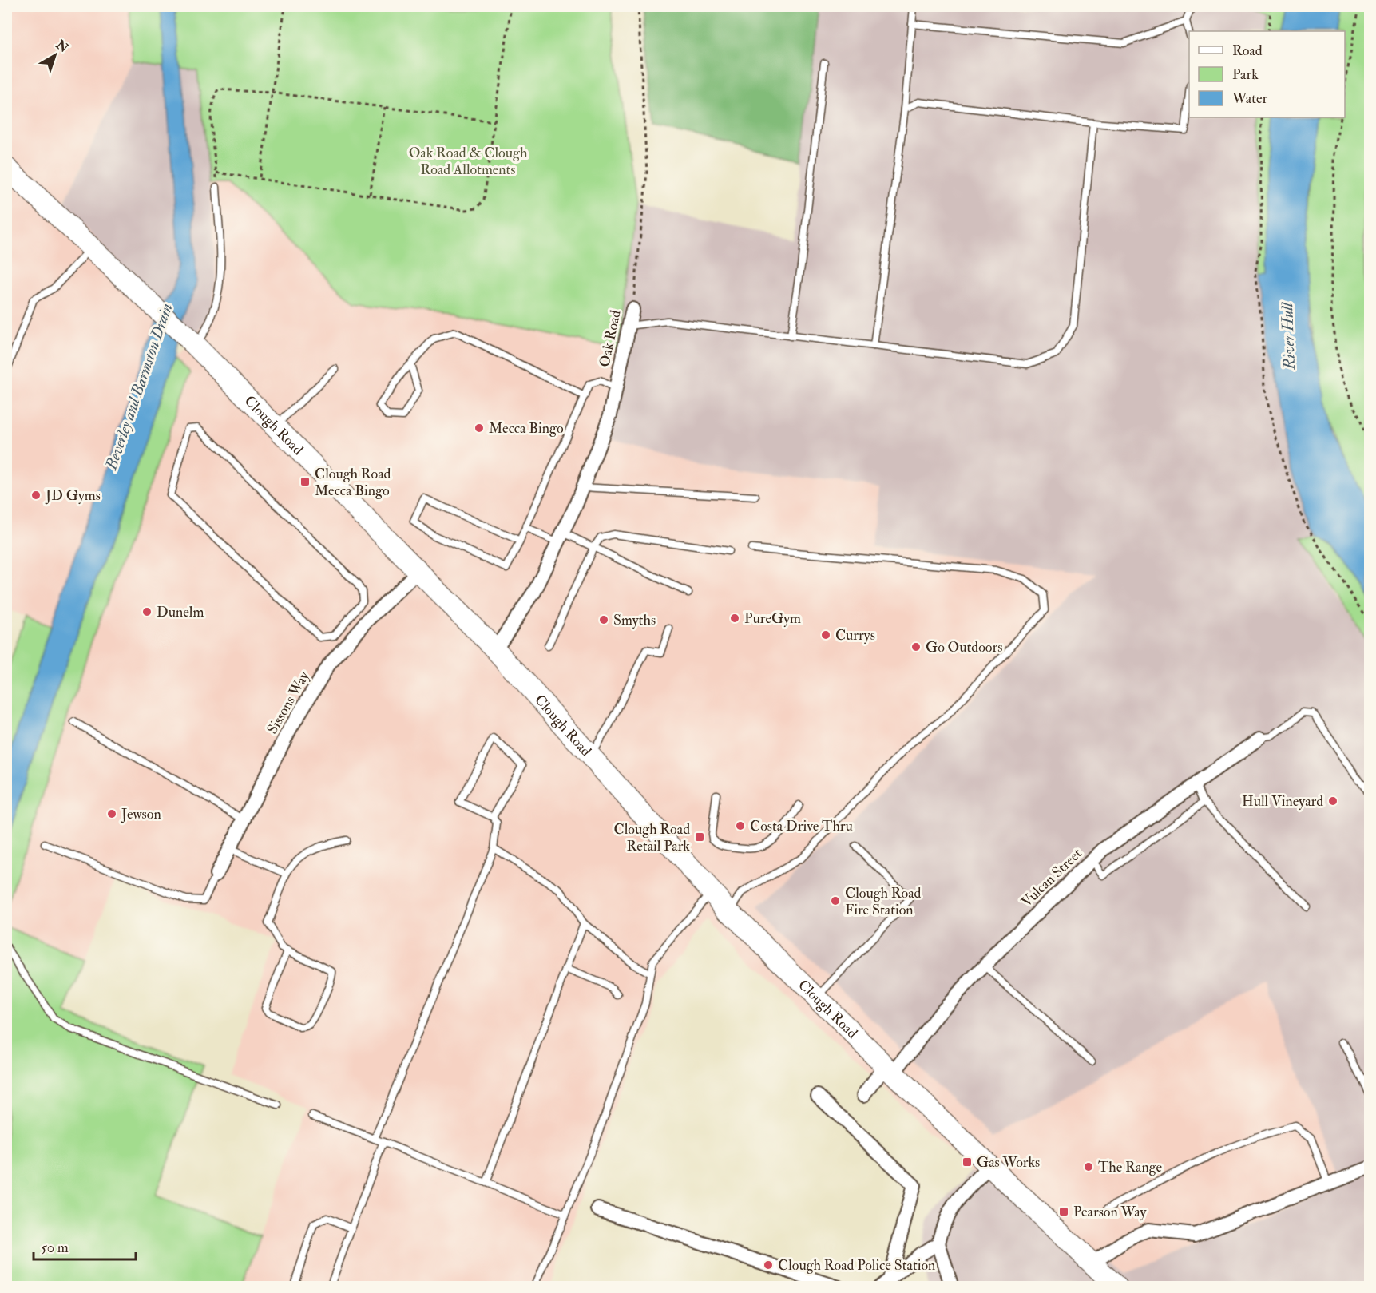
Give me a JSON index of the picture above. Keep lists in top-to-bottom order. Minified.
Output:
{"streets":{"main road":["Clough Road"],"street":["Oak Road","Sissons Way","Vulcan Street"]},"crossings":[["Oak Road","Clough Road"],["Clough Road","Sissons Way"],["Clough Road","Vulcan Street"]],"water":["River Hull","Beverley and Barmston Drain"],"parks":["Oak Road & Clough Road Allotments"],"places":{"other":["Mecca Bingo","JD Gyms","Dunelm","PureGym","Smyths","Currys","Go Outdoors","Hull Vineyard","Jewson","Costa Drive Thru","Clough Road Fire Station","The Range","Clough Road Police Station"],"transit":["Clough Road Mecca Bingo","Clough Road Retail Park","Gas Works","Pearson Way"]},"legend":["Road","Park","Water"],"scale_bar":"50 m","north":"top right"}
